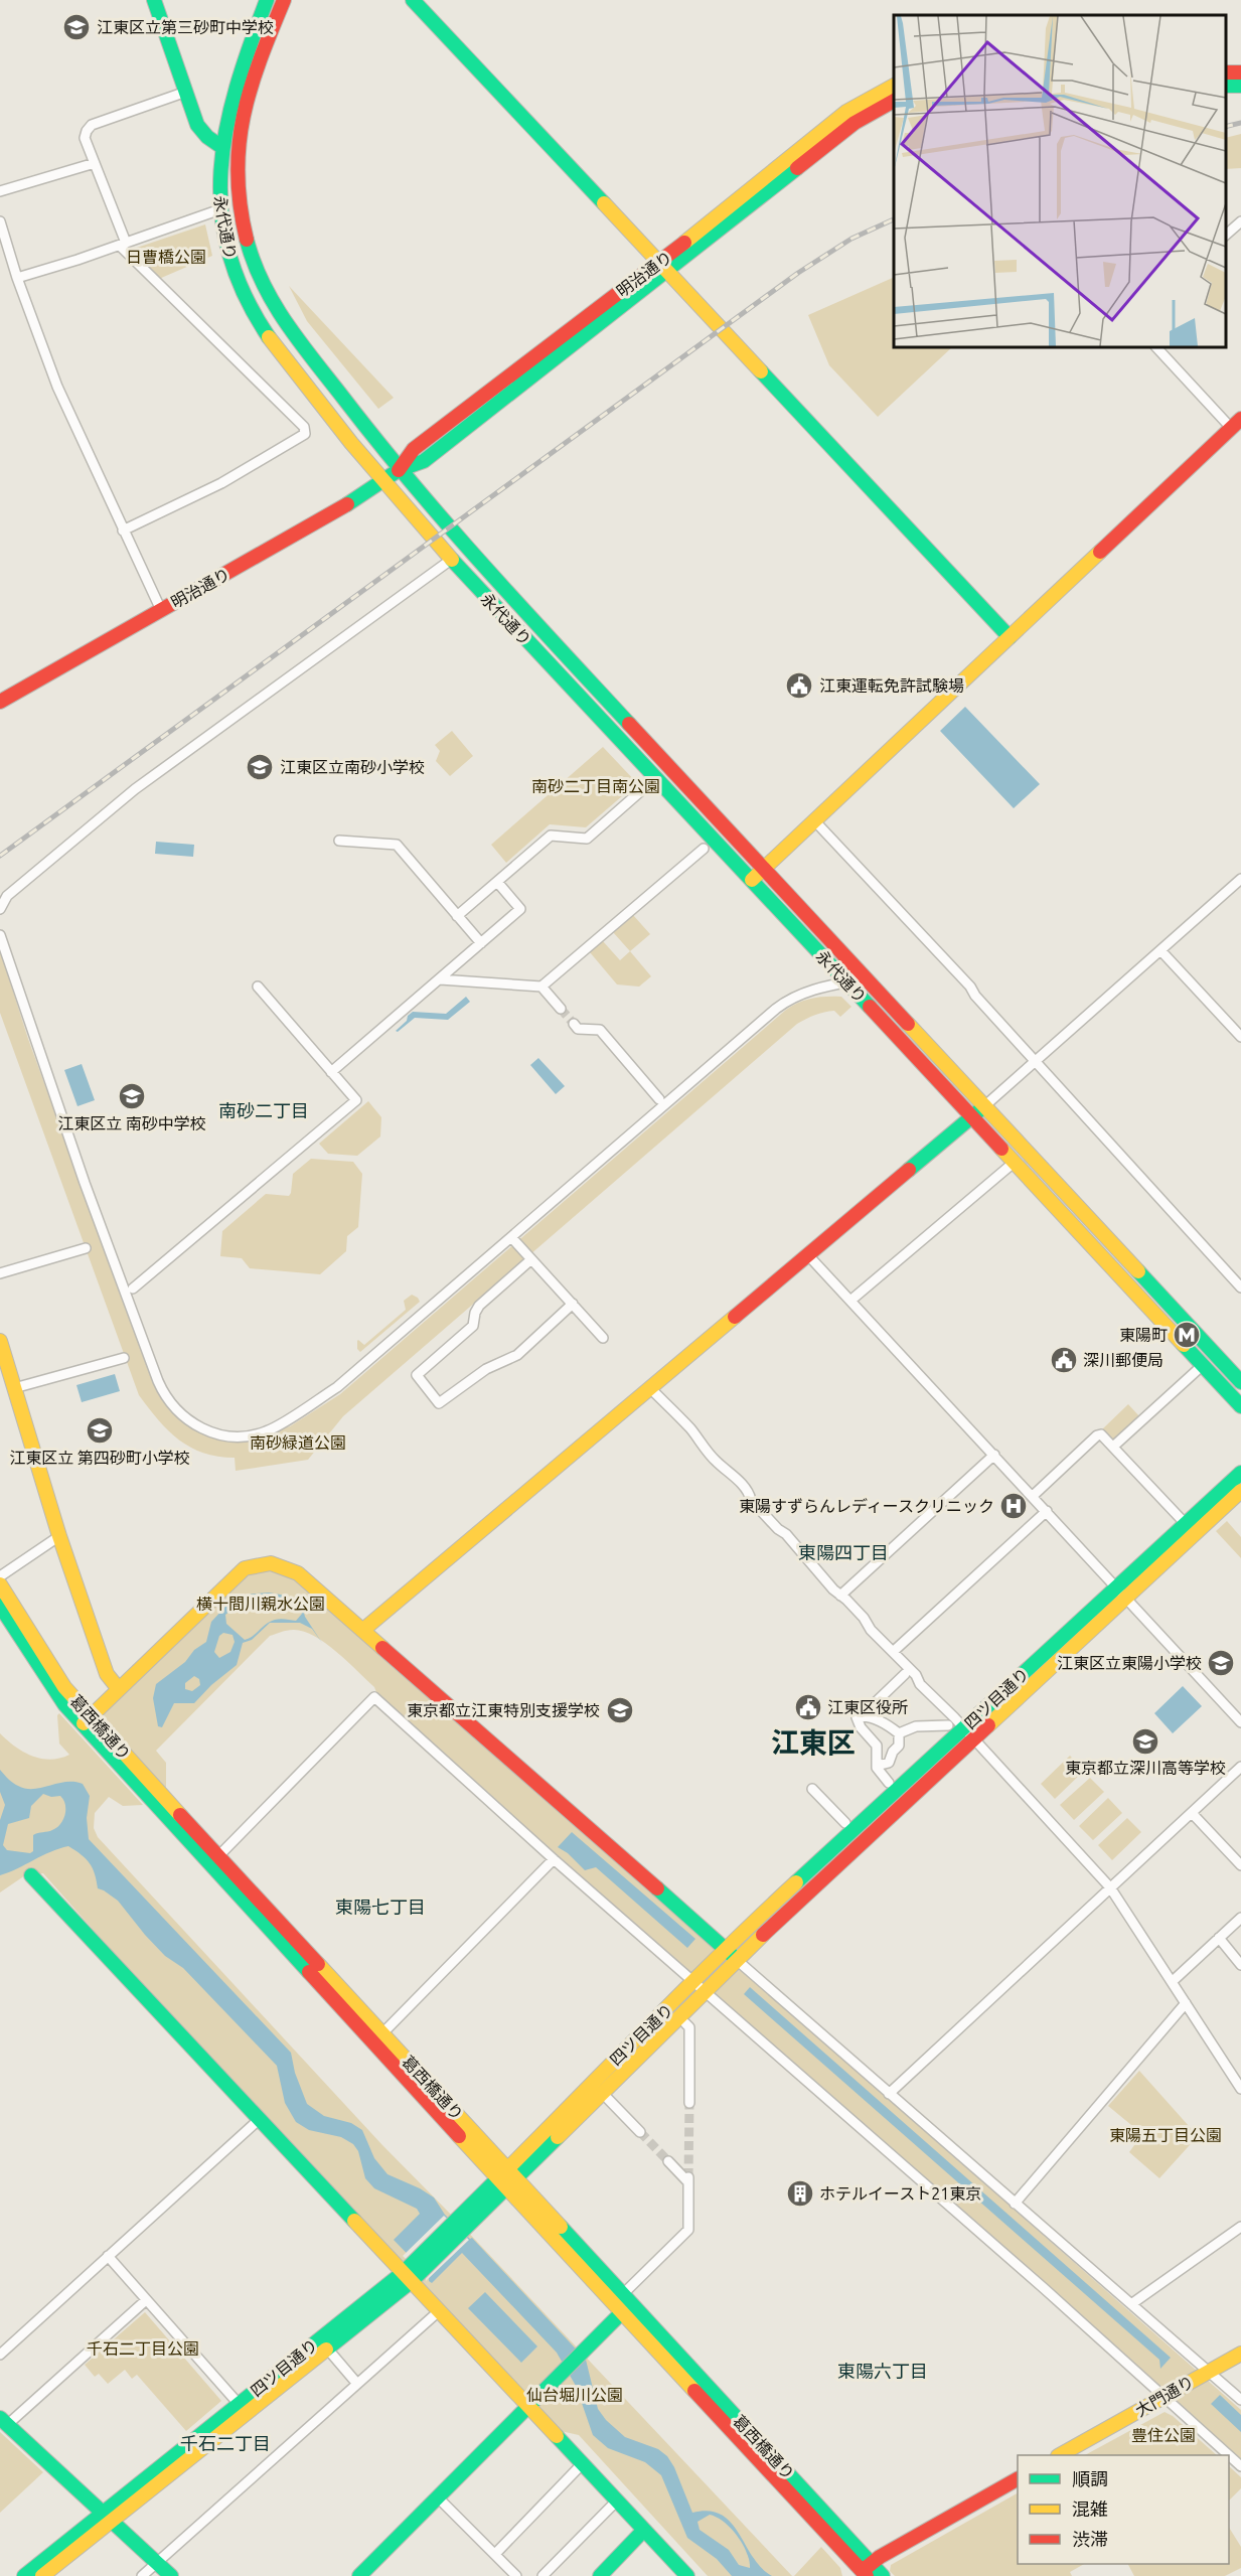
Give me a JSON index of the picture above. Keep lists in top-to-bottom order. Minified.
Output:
{"streets":{"main road":["永代通り","明治通り","四ツ目通り","葛西橋通り","大門通り"]},"crossings":[["永代通り","明治通り"],["四ツ目通り","葛西橋通り"]],"districts":["南砂二丁目","東陽四丁目","江東区","東陽七丁目","東陽六丁目","千石二丁目"],"parks":["日曹橋公園","南砂二丁目南公園","南砂緑道公園","横十間川親水公園","東陽五丁目公園","千石二丁目公園","仙台堀川公園","豊住公園"],"places":{"school or university":["江東区立第三砂町中学校","江東区立南砂小学校","江東区立 南砂中学校","江東区立 第四砂町小学校","江東区立東陽小学校","東京都立江東特別支援学校","東京都立深川高等学校"],"public building":["江東運転免許試験場","深川郵便局","江東区役所"],"metro station":["東陽町"],"hospital":["東陽すずらんレディースクリニック"],"building":["ホテルイースト21東京"]},"legend":["順調","混雑","渋滞"]}
